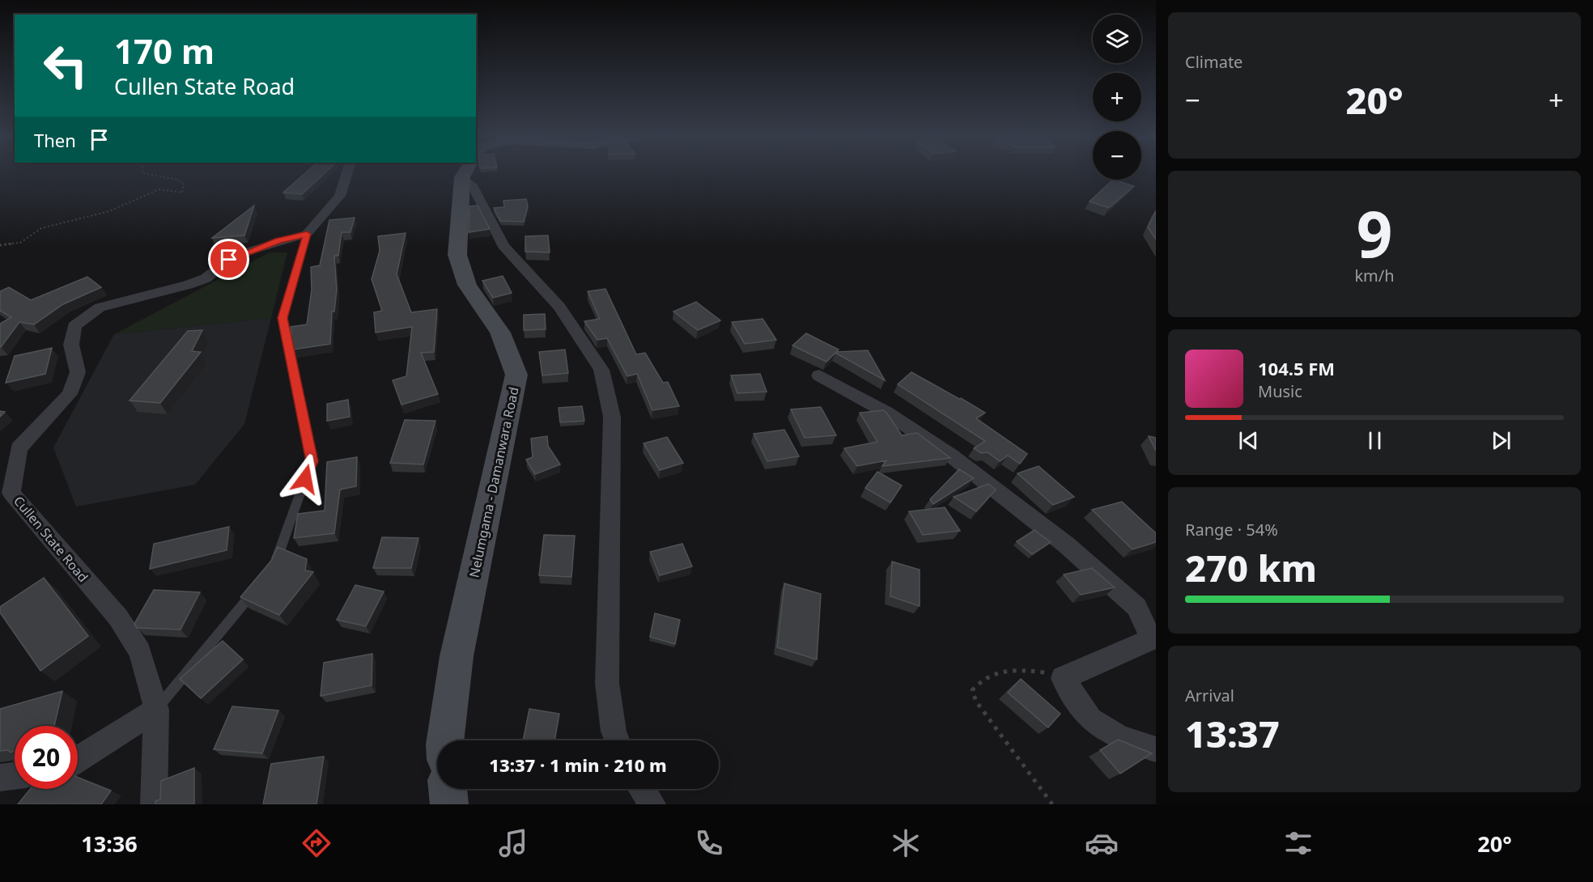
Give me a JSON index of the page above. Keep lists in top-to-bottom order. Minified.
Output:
{"streets":{"street":["Nelumgama - Damanwara Road","Cullen State Road"]},"page":{"tile":["Climate",["9","km/h"],["Range · 54%","270 km"],["Arrival","13:37"]],"map_buttons":["+","−"],"turn":["170 m","Cullen State Road"],"heat":["−","20°","+"],"then":"Then","song":["104.5 FM","Music"],"limit":"20","trip":"13:37 · 1 min · 210 m","tabs":["13:36","20°"]}}
